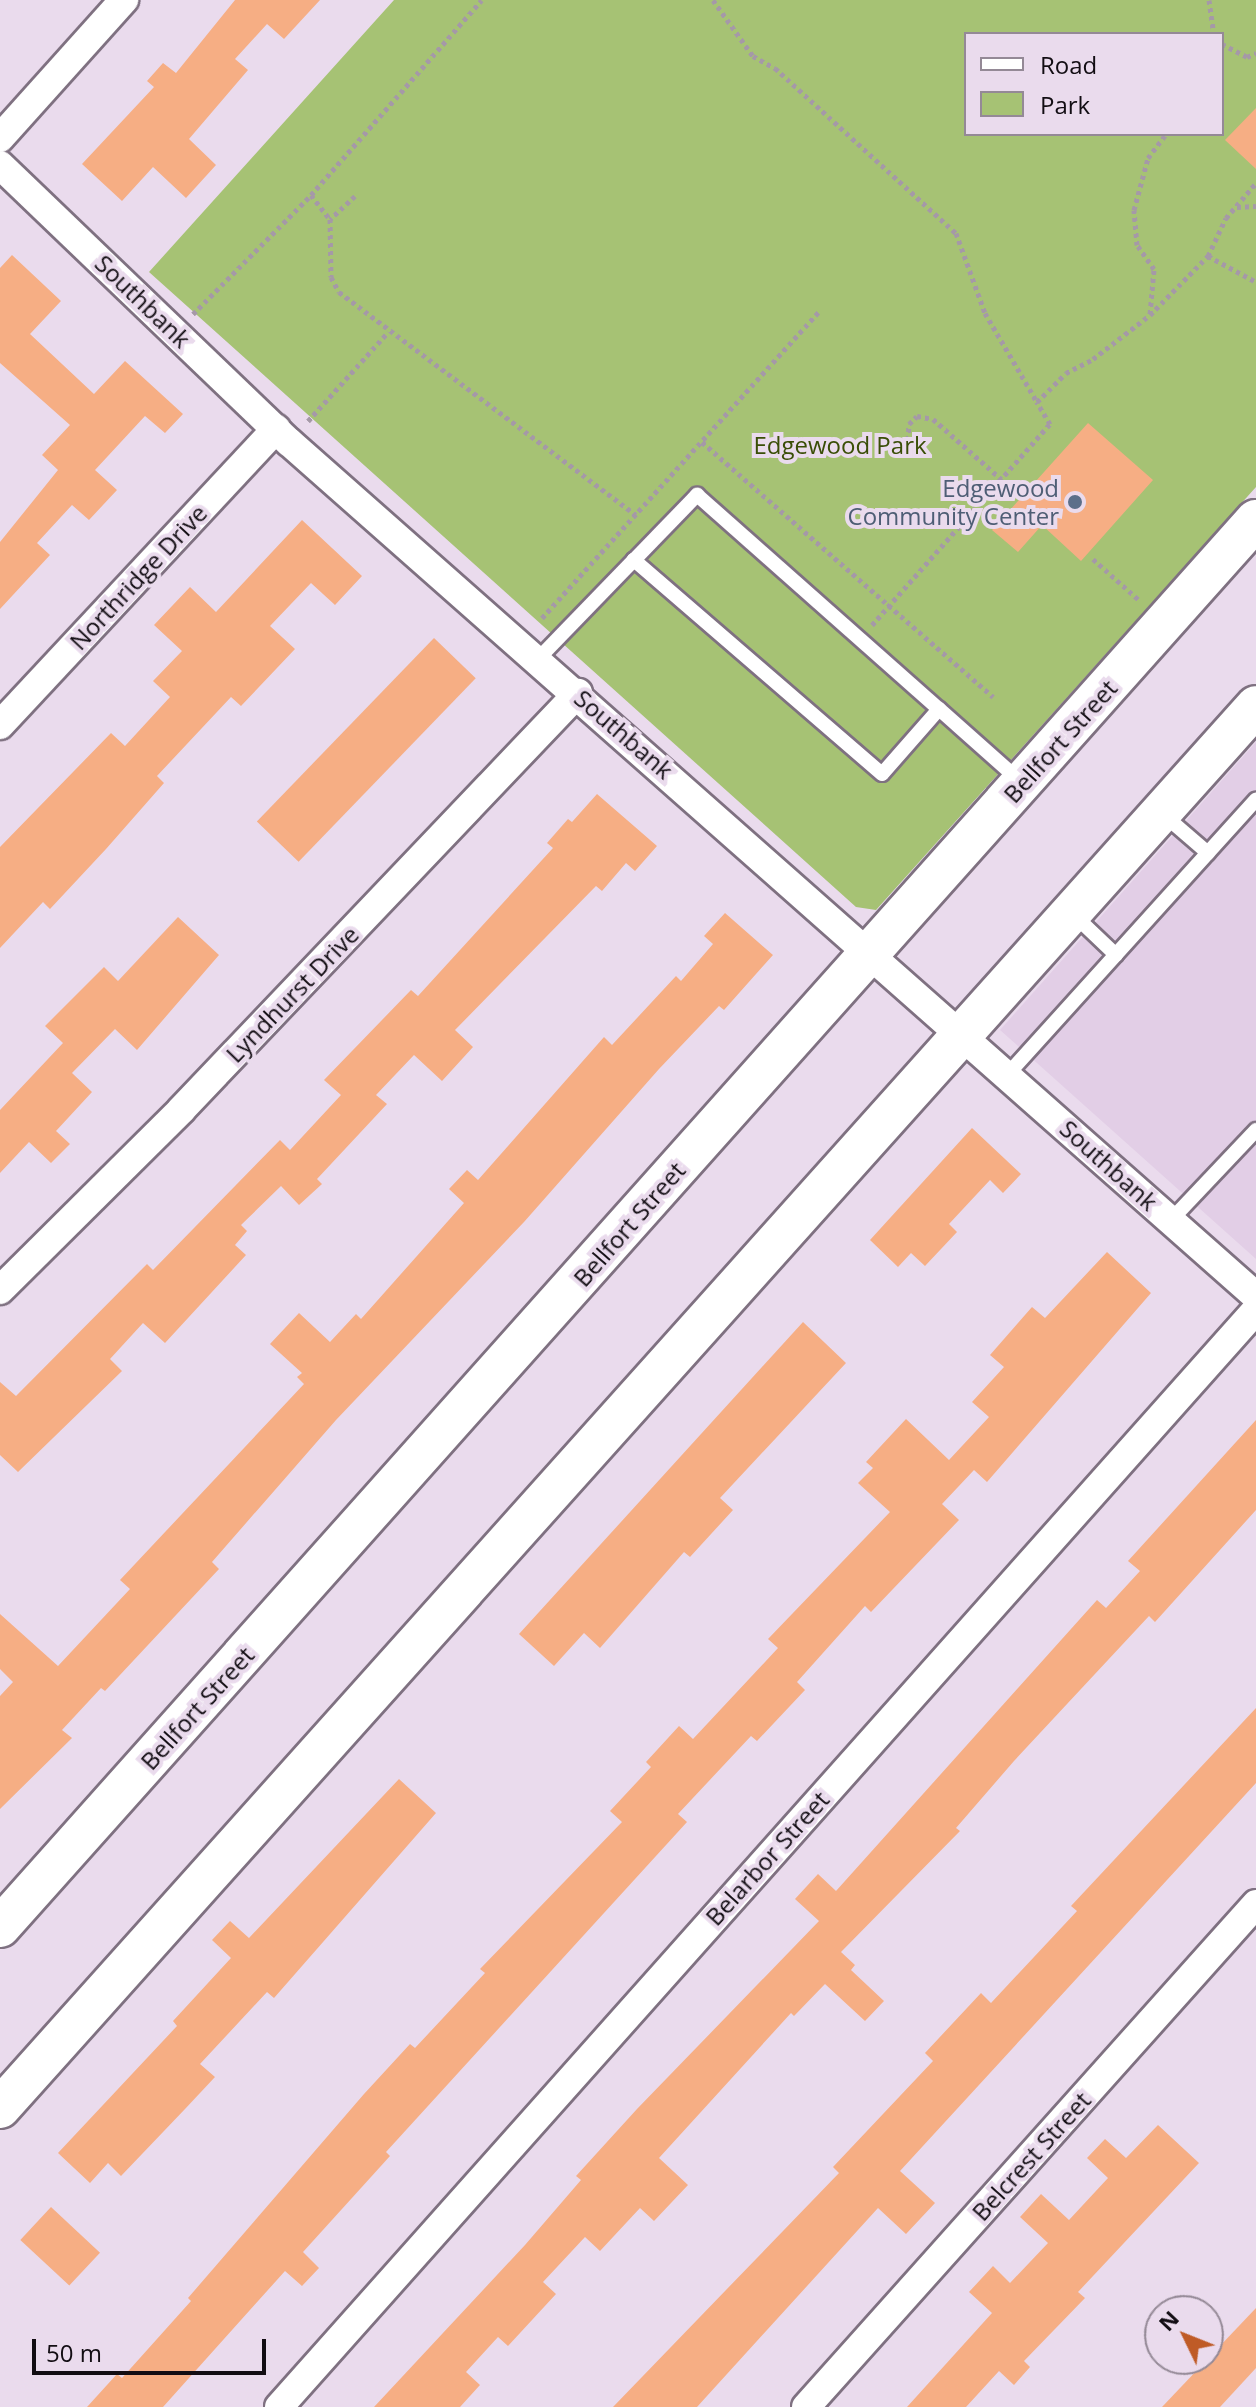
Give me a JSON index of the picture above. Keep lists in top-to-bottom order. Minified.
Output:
{"streets":{"main road":["Bellfort Street"],"street":["Southbank","Northridge Drive","Lyndhurst Drive","Belarbor Street","Belcrest Street"]},"crossings":[["Southbank","Northridge Drive"],["Southbank","Bellfort Street"],["Southbank","Lyndhurst Drive"]],"parks":["Edgewood Park"],"places":["Edgewood Community Center"],"legend":["Road","Park"],"scale_bar":"50 m","north":"top left"}
